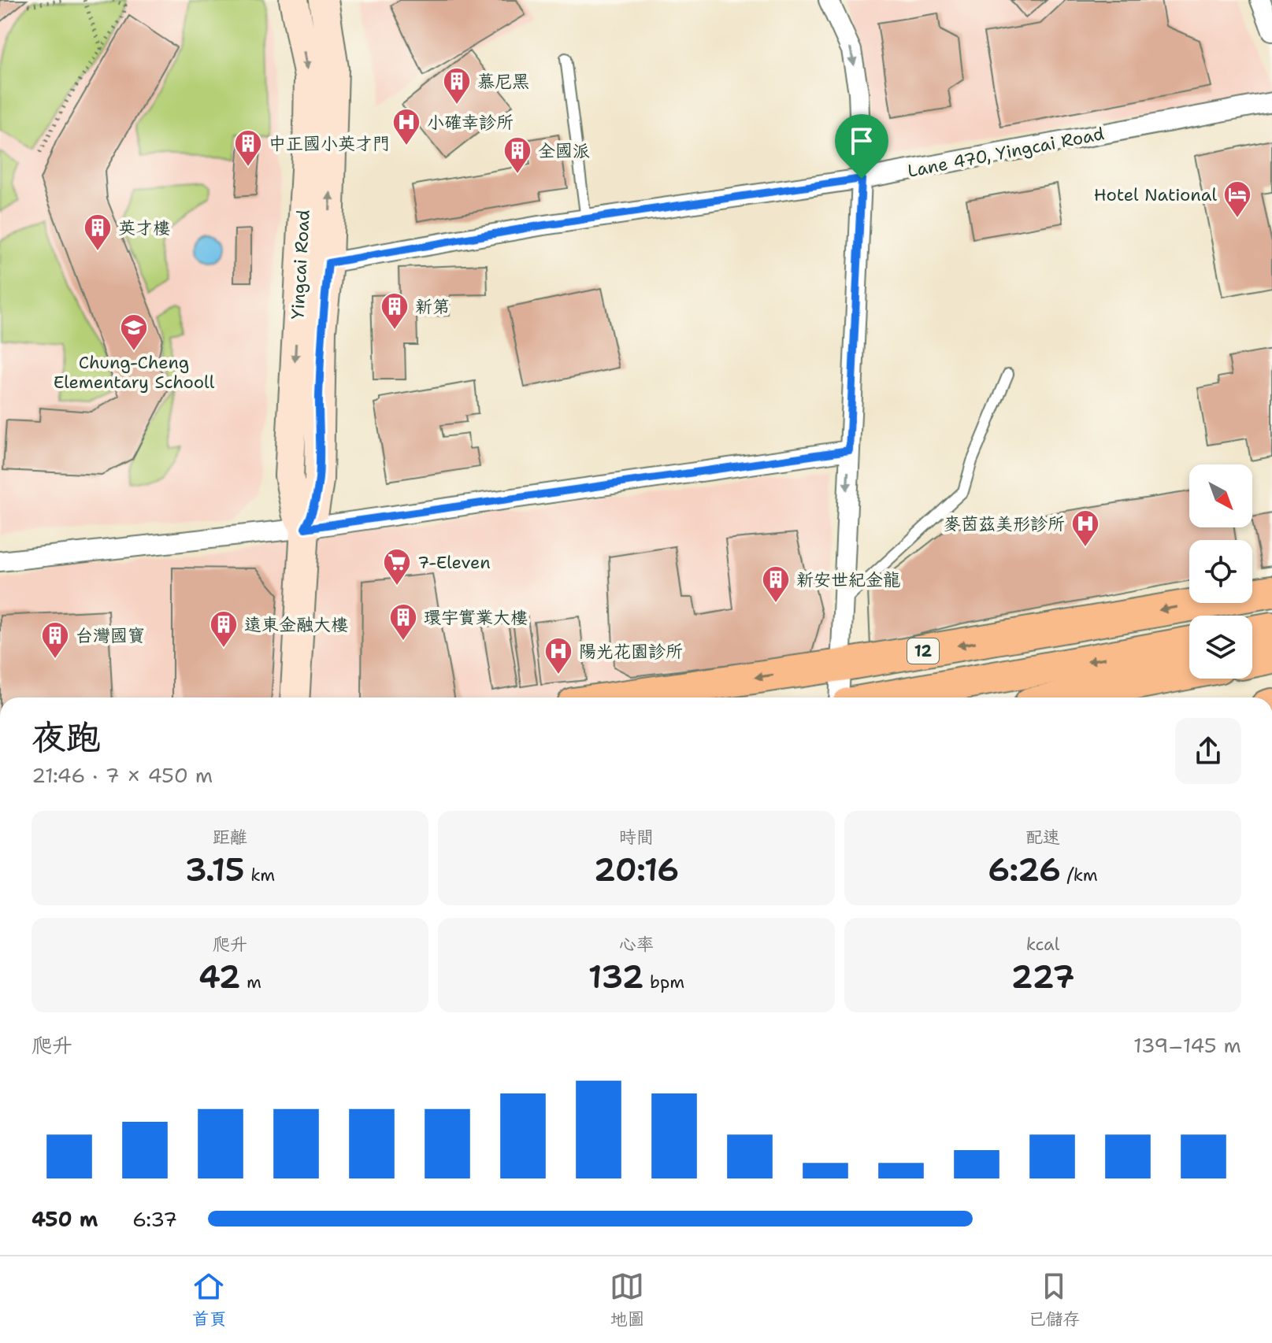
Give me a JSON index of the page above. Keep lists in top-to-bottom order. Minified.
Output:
{"streets":{"main road":["Yingcai Road","12"],"street":["Lane 470, Yingcai Road"]},"crossings":[["Lane 470, Yingcai Road","Yingcai Road"]],"places":{"building":["慕尼黑","中正國小英才門","全國派","英才樓","新第","新安世紀金龍","環宇實業大樓","遠東金融大樓","台灣國寶"],"hospital":["小確幸診所","麥茵茲美形診所","陽光花園診所"],"hotel":["Hotel National"],"school or university":["Chung-Cheng Elementary Schooll"],"supermarket":["7-Eleven"]},"north":"bottom right","page":{"heading":["夜跑","21:46 · 7 × 450 m"],"stats":[["距離","3.15 km"],["時間","20:16"],["配速","6:26 /km"],["爬升","42 m"],["心率","132 bpm"],["kcal","227"]],"chart":["爬升","139–145 m"],"list":[{"name":"450 m","note":"6:37"}],"tabs":["首頁","地圖","已儲存"]}}
